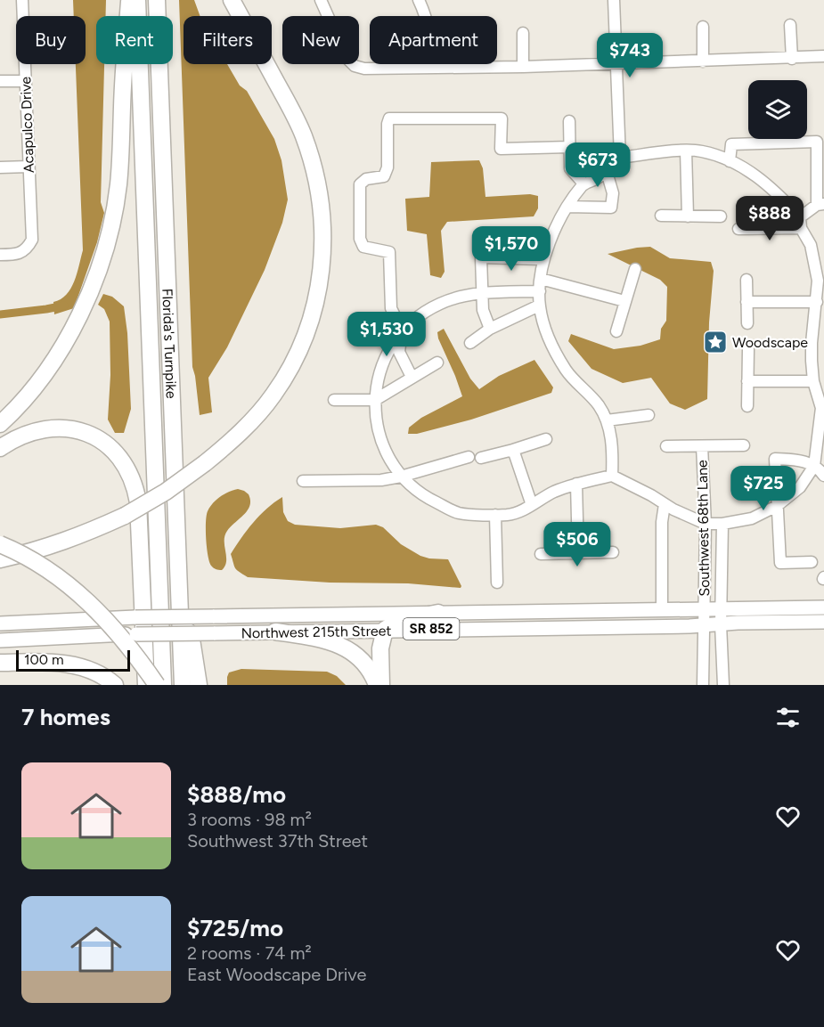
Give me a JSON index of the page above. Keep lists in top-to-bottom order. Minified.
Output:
{"streets":{"highway":["Florida's Turnpike"],"main road":["SR 852","Northwest 215th Street"],"street":["Acapulco Drive","Southwest 68th Lane"]},"crossings":[["Southwest 68th Lane","Northwest 215th Street"]],"places":{"place":["Woodscape"]},"scale_bar":"100 m","page":{"chip":["Buy","Rent","Filters","New","Apartment"],"price":["$743","$673","$888","$1,570","$1,530","$725","$506"],"scale":"100 m","heading":"7 homes","list":[{"name":"$888/mo","note":"3 rooms · 98 m² · Southwest 37th Street"},{"name":"$725/mo","note":"2 rooms · 74 m² · East Woodscape Drive"}]}}
